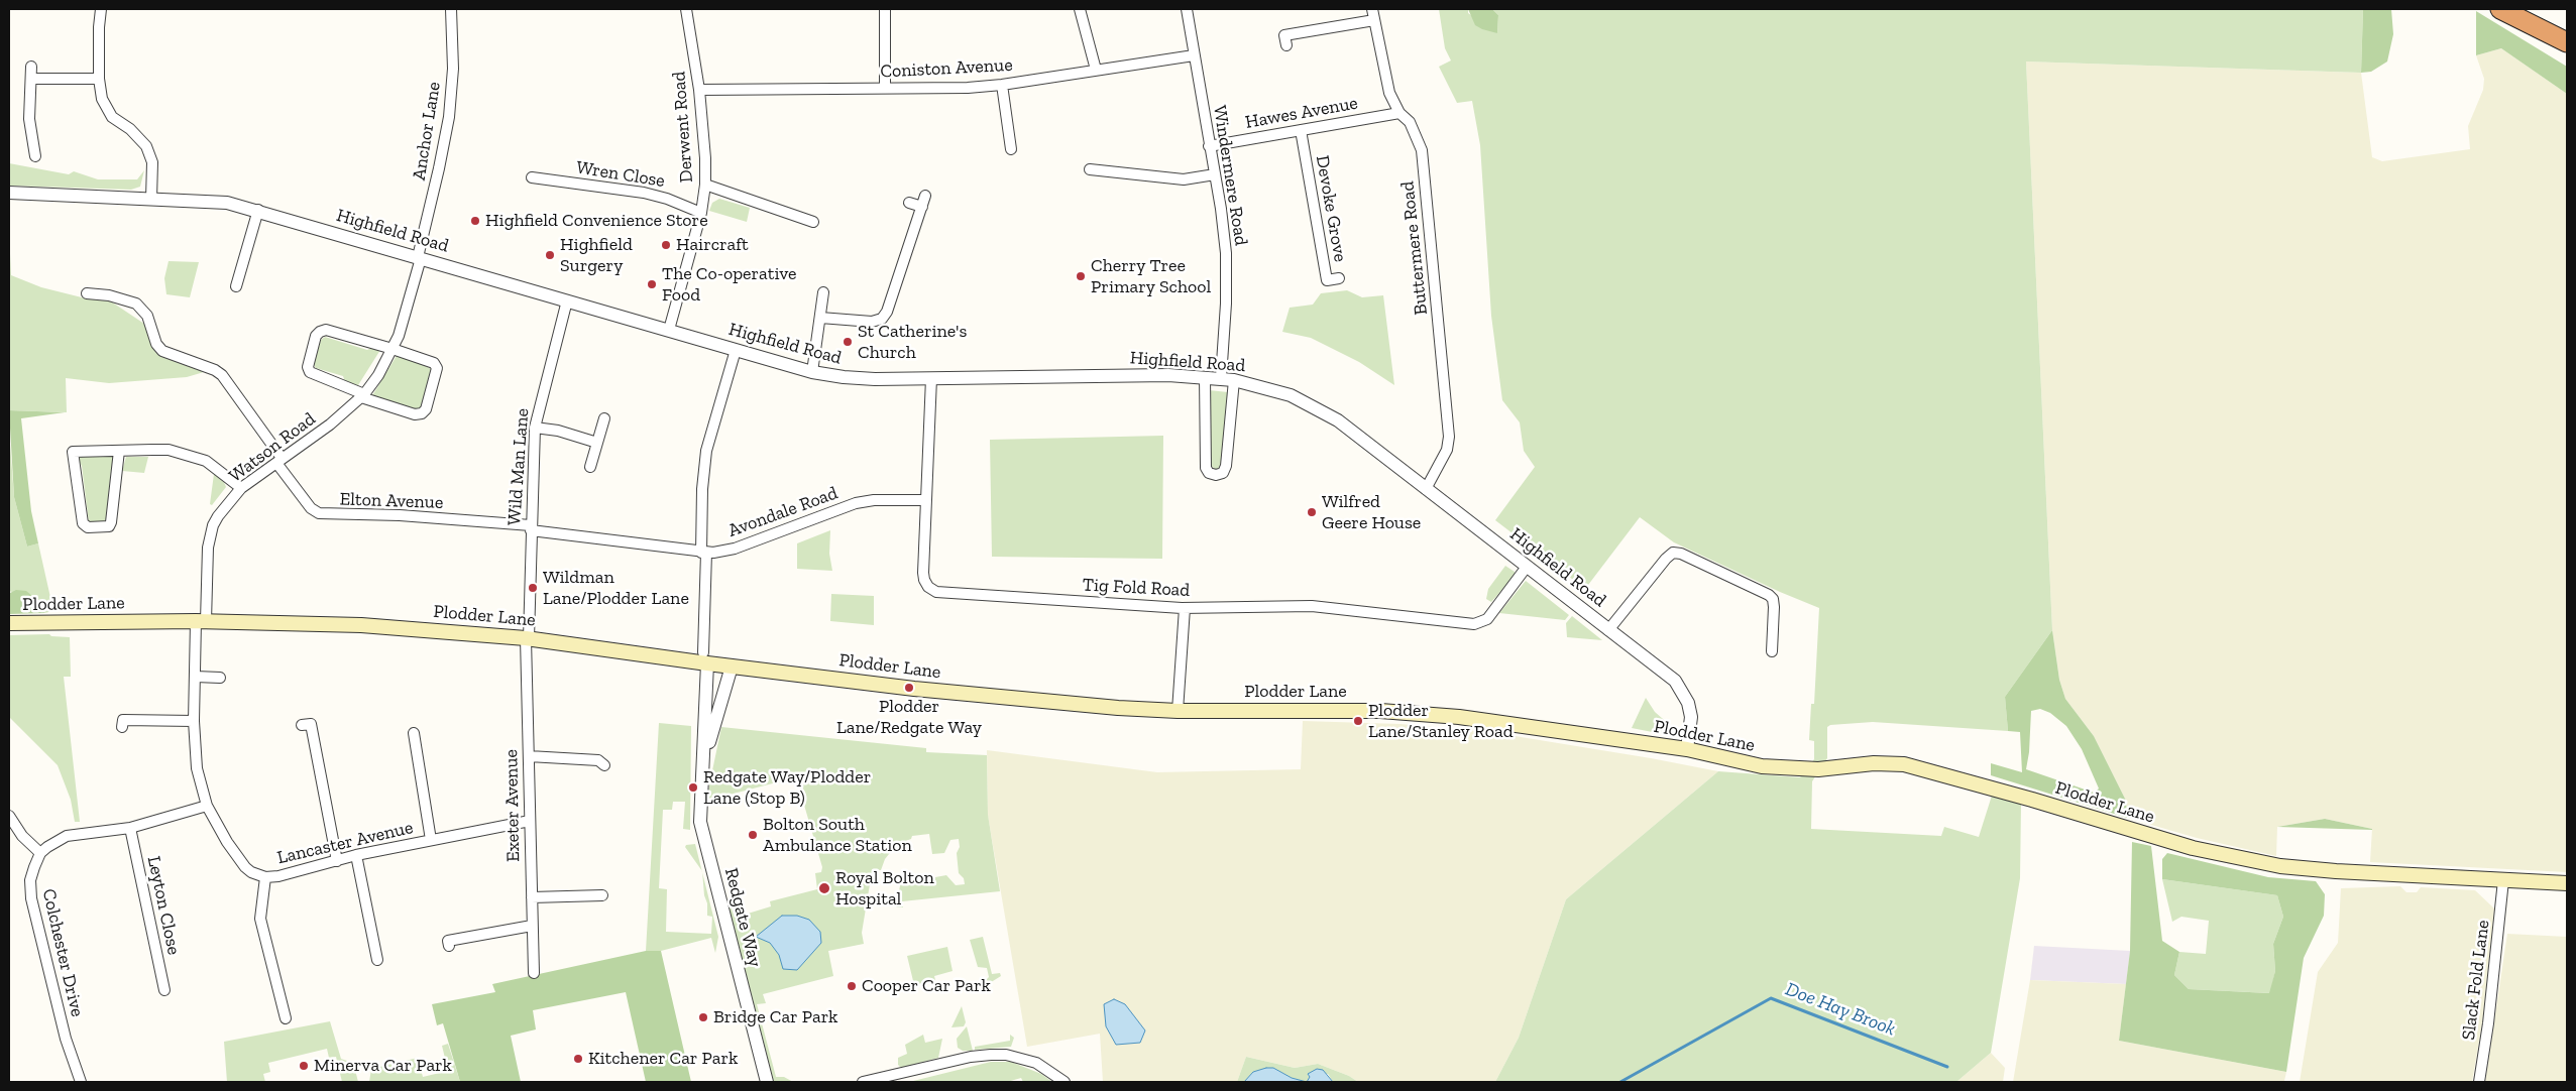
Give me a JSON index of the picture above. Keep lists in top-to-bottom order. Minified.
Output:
{"streets":{"main road":["Plodder Lane"],"street":["Coniston Avenue","Hawes Avenue","Derwent Road","Anchor Lane","Wren Close","Windermere Road","Devoke Grove","Highfield Road","Buttermere Road","Watson Road","Wild Man Lane","Elton Avenue","Avondale Road","Tig Fold Road","Exeter Avenue","Lancaster Avenue","Leyton Close","Redgate Way","Colchester Drive","Slack Fold Lane"]},"crossings":[["Coniston Avenue","Derwent Road"],["Coniston Avenue","Windermere Road"],["Hawes Avenue","Windermere Road"],["Hawes Avenue","Devoke Grove"],["Hawes Avenue","Buttermere Road"],["Derwent Road","Wren Close"],["Derwent Road","Highfield Road"],["Anchor Lane","Highfield Road"],["Anchor Lane","Watson Road"],["Windermere Road","Highfield Road"],["Highfield Road","Buttermere Road"],["Highfield Road","Watson Road"],["Highfield Road","Wild Man Lane"],["Highfield Road","Tig Fold Road"],["Highfield Road","Plodder Lane"],["Watson Road","Elton Avenue"],["Watson Road","Plodder Lane"],["Watson Road","Lancaster Avenue"],["Wild Man Lane","Elton Avenue"],["Wild Man Lane","Avondale Road"],["Wild Man Lane","Plodder Lane"],["Wild Man Lane","Exeter Avenue"],["Elton Avenue","Avondale Road"],["Avondale Road","Tig Fold Road"],["Plodder Lane","Exeter Avenue"],["Plodder Lane","Lancaster Avenue"],["Plodder Lane","Redgate Way"],["Plodder Lane","Slack Fold Lane"],["Exeter Avenue","Lancaster Avenue"]],"water":["Doe Hay Brook"],"places":["Highfield Convenience Store","Haircraft","Highfield Surgery","Cherry Tree Primary School","The Co-operative Food","St Catherine's Church","Wilfred Geere House","Wildman Lane/Plodder Lane","Plodder Lane/Redgate Way","Plodder Lane/Stanley Road","Redgate Way/Plodder Lane (Stop B)","Bolton South Ambulance Station","Royal Bolton Hospital","Cooper Car Park","Bridge Car Park","Kitchener Car Park","Minerva Car Park"]}
